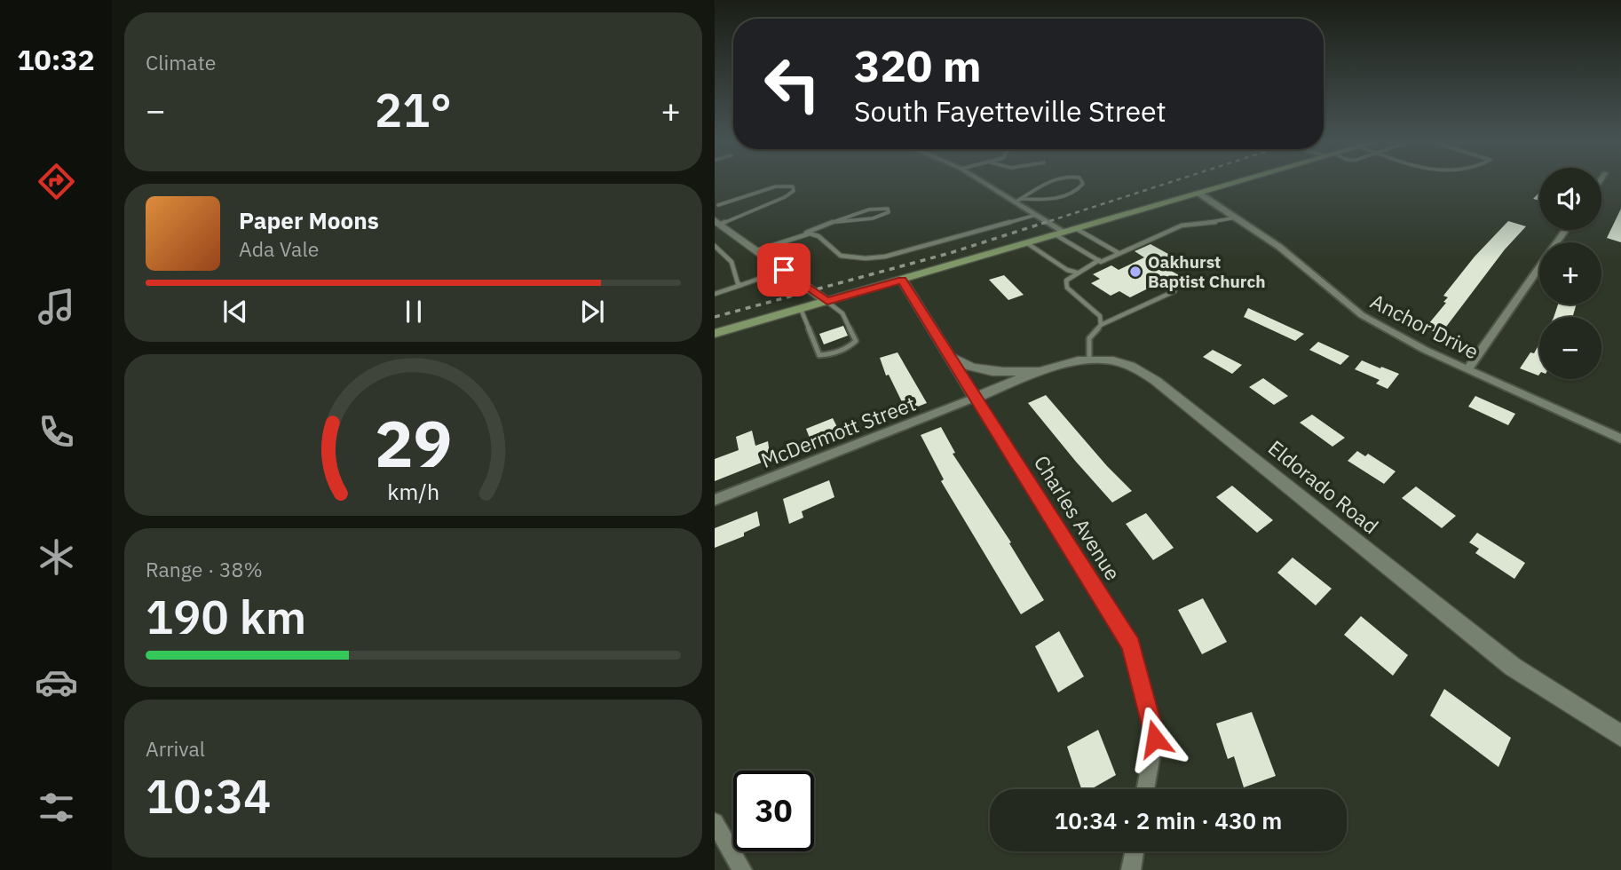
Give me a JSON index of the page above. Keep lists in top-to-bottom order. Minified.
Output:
{"streets":{"street":["Anchor Drive","McDermott Street","Eldorado Road","Charles Avenue"]},"crossings":[["McDermott Street","Eldorado Road"],["McDermott Street","Charles Avenue"],["Eldorado Road","Charles Avenue"]],"places":["Oakhurst Baptist Church"],"page":{"tabs":"10:32","tile":["Climate",["Range · 38%","190 km"],["Arrival","10:34"]],"turn":["320 m","South Fayetteville Street"],"heat":["−","21°","+"],"map_buttons":["+","−"],"song":["Paper Moons","Ada Vale"],"limit":"30","trip":"10:34 · 2 min · 430 m","gauge":["29","km/h"]}}
